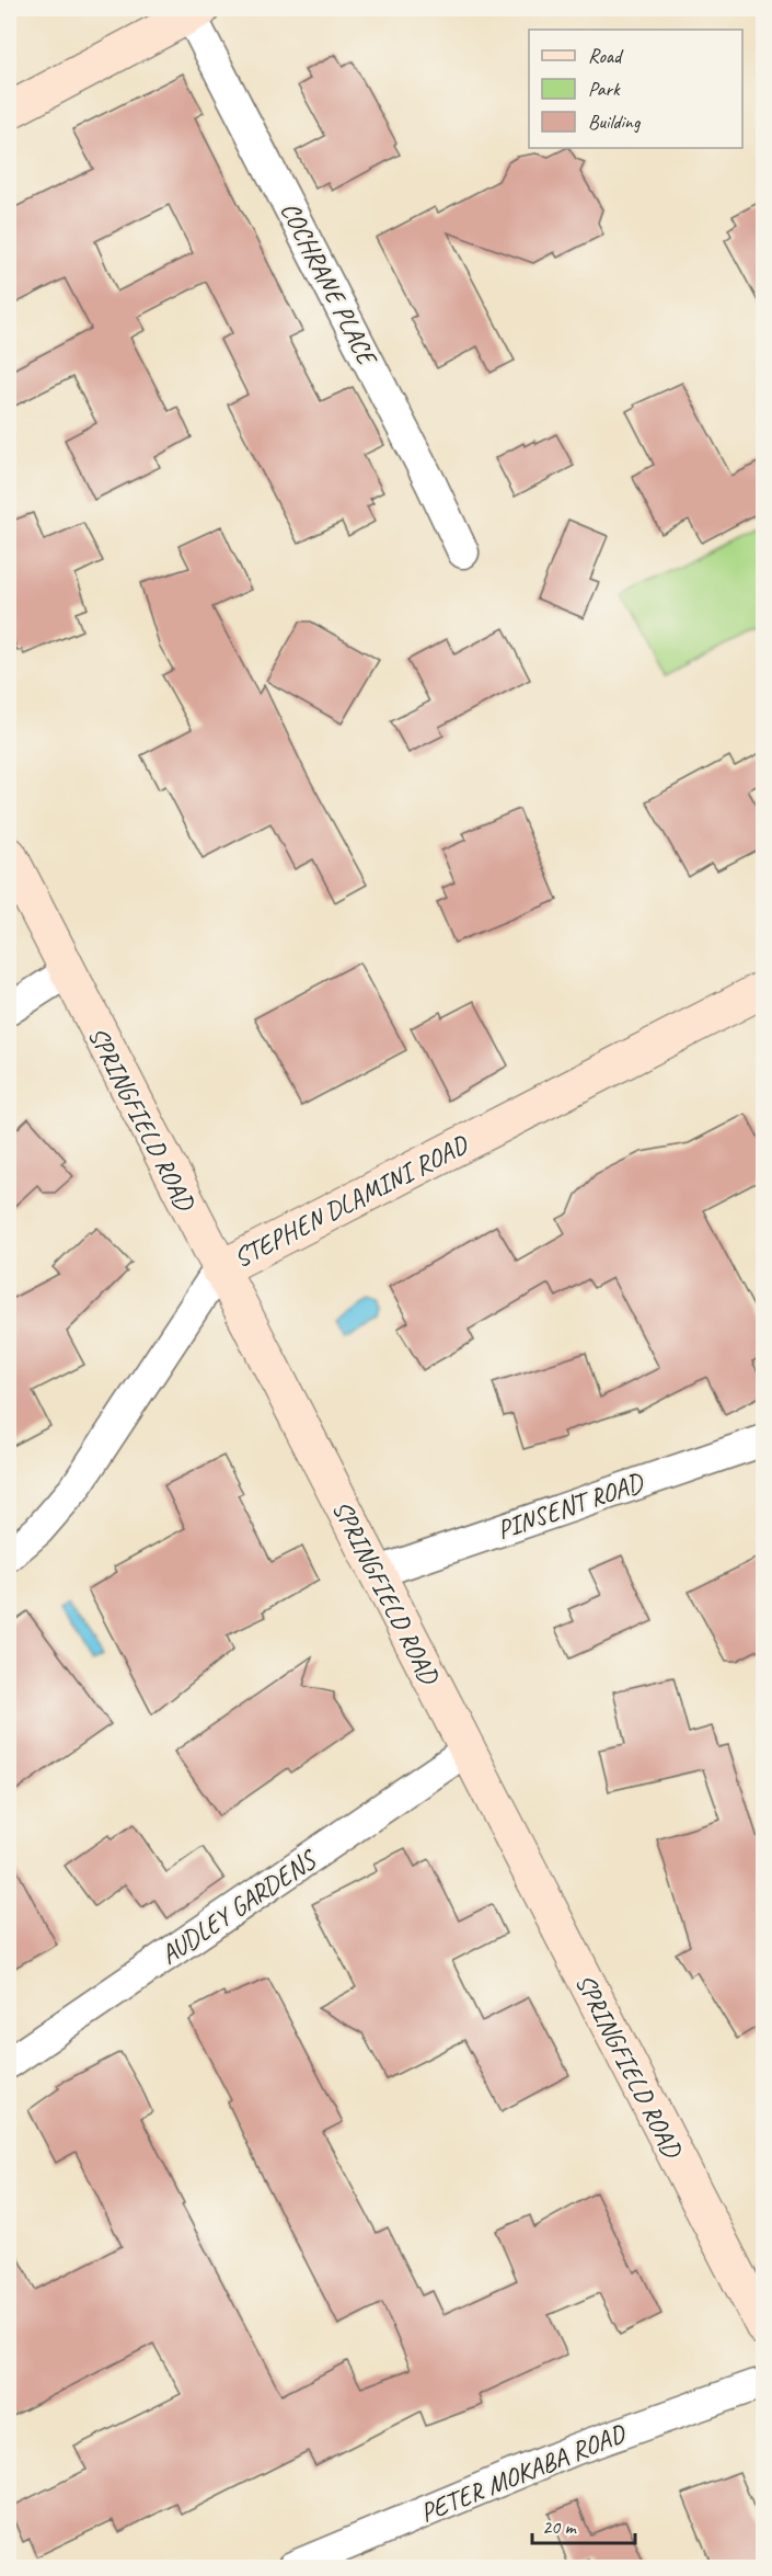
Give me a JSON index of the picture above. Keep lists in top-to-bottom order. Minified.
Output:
{"streets":{"street":["COCHRANE PLACE","SPRINGFIELD ROAD","STEPHEN DLAMINI ROAD","PINSENT ROAD","AUDLEY GARDENS","PETER MOKABA ROAD"]},"crossings":[["SPRINGFIELD ROAD","STEPHEN DLAMINI ROAD"],["SPRINGFIELD ROAD","PINSENT ROAD"],["SPRINGFIELD ROAD","AUDLEY GARDENS"]],"legend":["Road","Park","Building"],"scale_bar":"20 m"}
